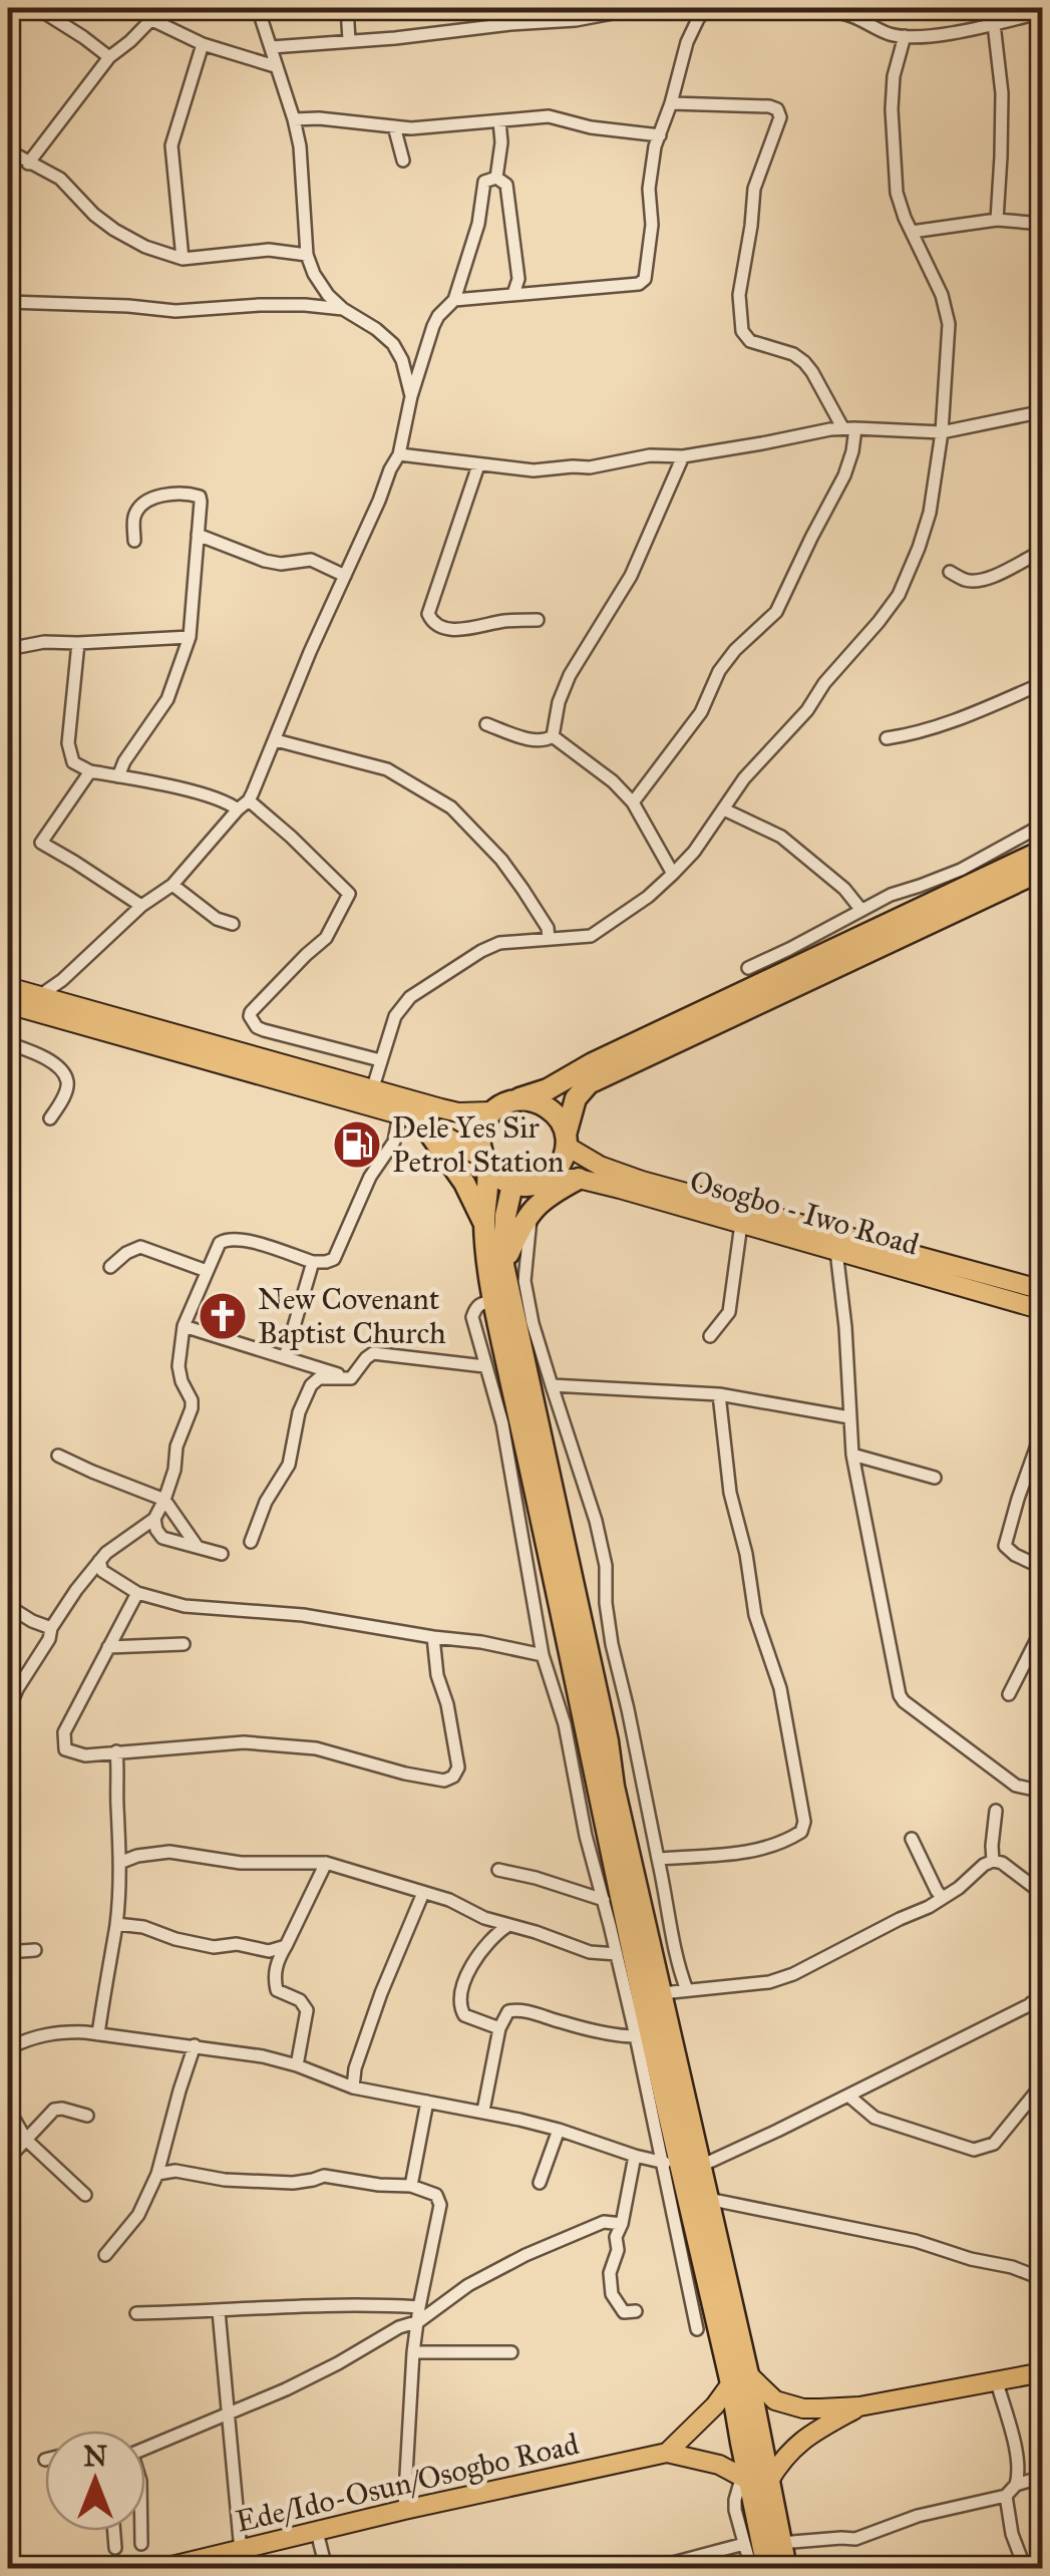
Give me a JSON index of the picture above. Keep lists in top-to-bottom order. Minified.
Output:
{"streets":{"main road":["Osogbo - Iwo Road","Ede/Ido-Osun/Osogbo Road"]},"places":{"fuel station":["Dele Yes Sir Petrol Station"],"church":["New Covenant Baptist Church"]},"north":"top"}
